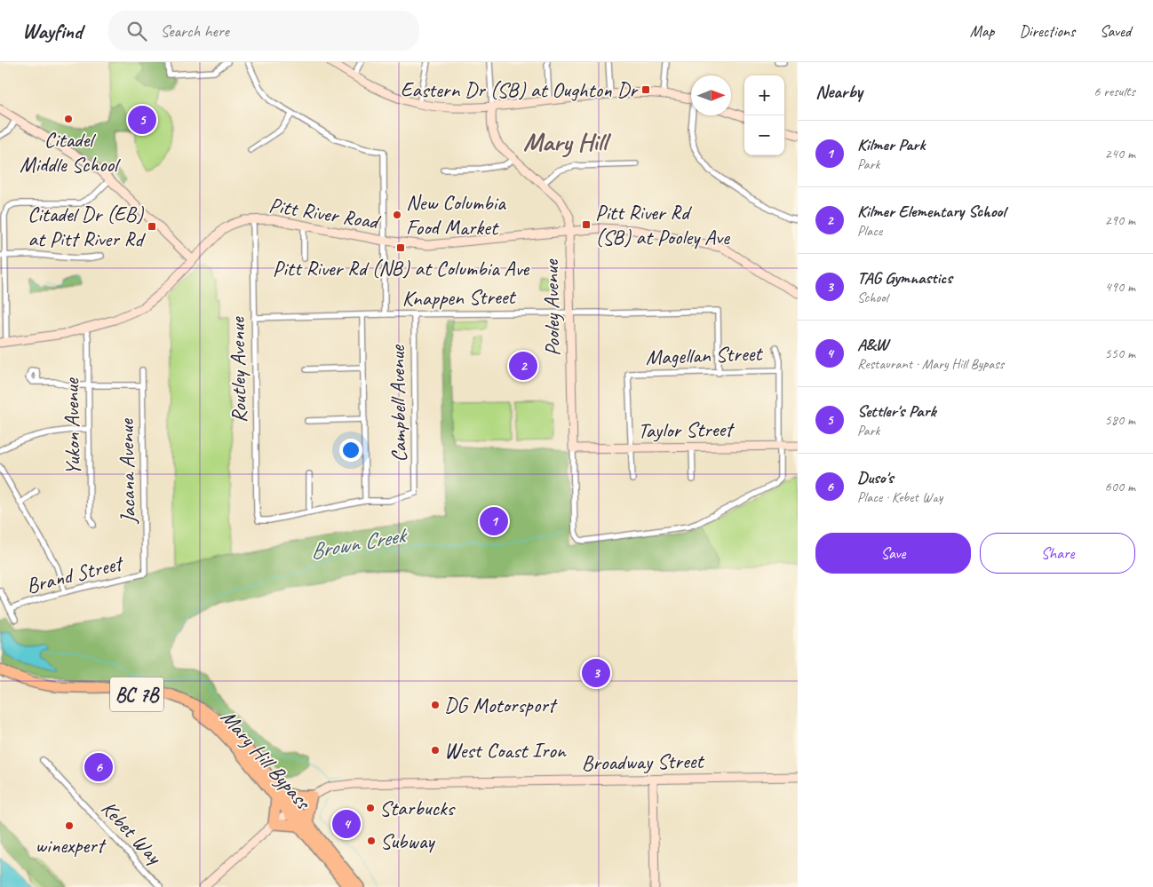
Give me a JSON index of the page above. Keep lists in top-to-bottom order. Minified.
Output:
{"streets":{"highway":["BC 7B","Mary Hill Bypass"],"street":["Pitt River Road","Knappen Street","Pooley Avenue","Magellan Street","Routley Avenue","Campbell Avenue","Yukon Avenue","Taylor Street","Jacana Avenue","Brand Street","Broadway Street","Kebet Way"]},"crossings":[["Pitt River Road","Pooley Avenue"],["Pitt River Road","Routley Avenue"],["Pitt River Road","Yukon Avenue"],["Knappen Street","Pooley Avenue"],["Knappen Street","Magellan Street"],["Knappen Street","Routley Avenue"],["Knappen Street","Campbell Avenue"],["Pooley Avenue","Taylor Street"],["Magellan Street","Taylor Street"],["Jacana Avenue","Brand Street"],["Mary Hill Bypass","Broadway Street"]],"districts":["Mary Hill"],"water":["Brown Creek"],"places":{"transit":["Eastern Dr (SB) at Oughton Dr","Pitt River Rd (SB) at Pooley Ave","Citadel Dr (EB) at Pitt River Rd","Pitt River Rd (NB) at Columbia Ave"],"other":["Citadel Middle School","New Columbia Food Market","DG Motorsport","West Coast Iron","Starbucks","winexpert","Subway"]},"north":"right","page":{"header":"Wayfind","search":"Search here","nav":["Map","Directions","Saved"],"heading":["Nearby","6 results"],"map_buttons":["+","−"],"pins":["5","2","1","3","6","4"],"list":[{"mark":"1","name":"Kilmer Park","note":"Park","value":"240 m"},{"mark":"2","name":"Kilmer Elementary School","note":"Place","value":"290 m"},{"mark":"3","name":"TAG Gymnastics","note":"School","value":"490 m"},{"mark":"4","name":"A&W","note":"Restaurant · Mary Hill Bypass","value":"550 m"},{"mark":"5","name":"Settler's Park","note":"Park","value":"580 m"},{"mark":"6","name":"Duso's","note":"Place · Kebet Way","value":"600 m"}],"buttons":["Save","Share"]}}
